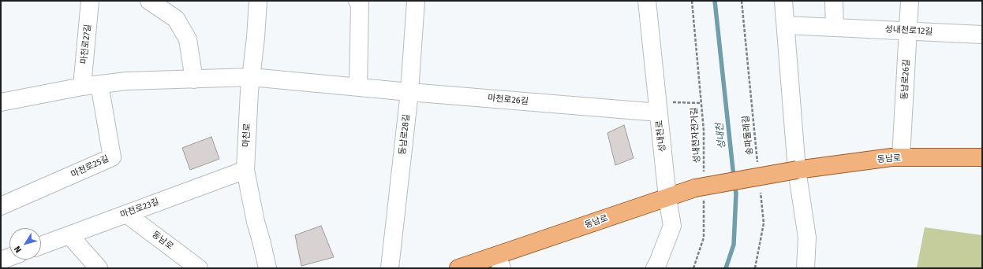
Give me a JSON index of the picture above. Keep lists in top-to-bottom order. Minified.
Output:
{"streets":{"main road":["동남로"],"street":["성내천로12길","마천로27길","동남로26길","마천로26길","동남로28길","마천로","성내천로","마천로25길","마천로23길"],"path":["성내천자전거길","송파둘레길"]},"crossings":[["성내천로12길","동남로26길"],["동남로26길","동남로"],["마천로26길","동남로28길"],["마천로26길","마천로"],["마천로26길","성내천로"],["마천로","마천로23길"],["성내천자전거길","동남로"],["성내천로","동남로"],["동남로","마천로23길"]],"water":["성내천"],"north":"bottom left"}
